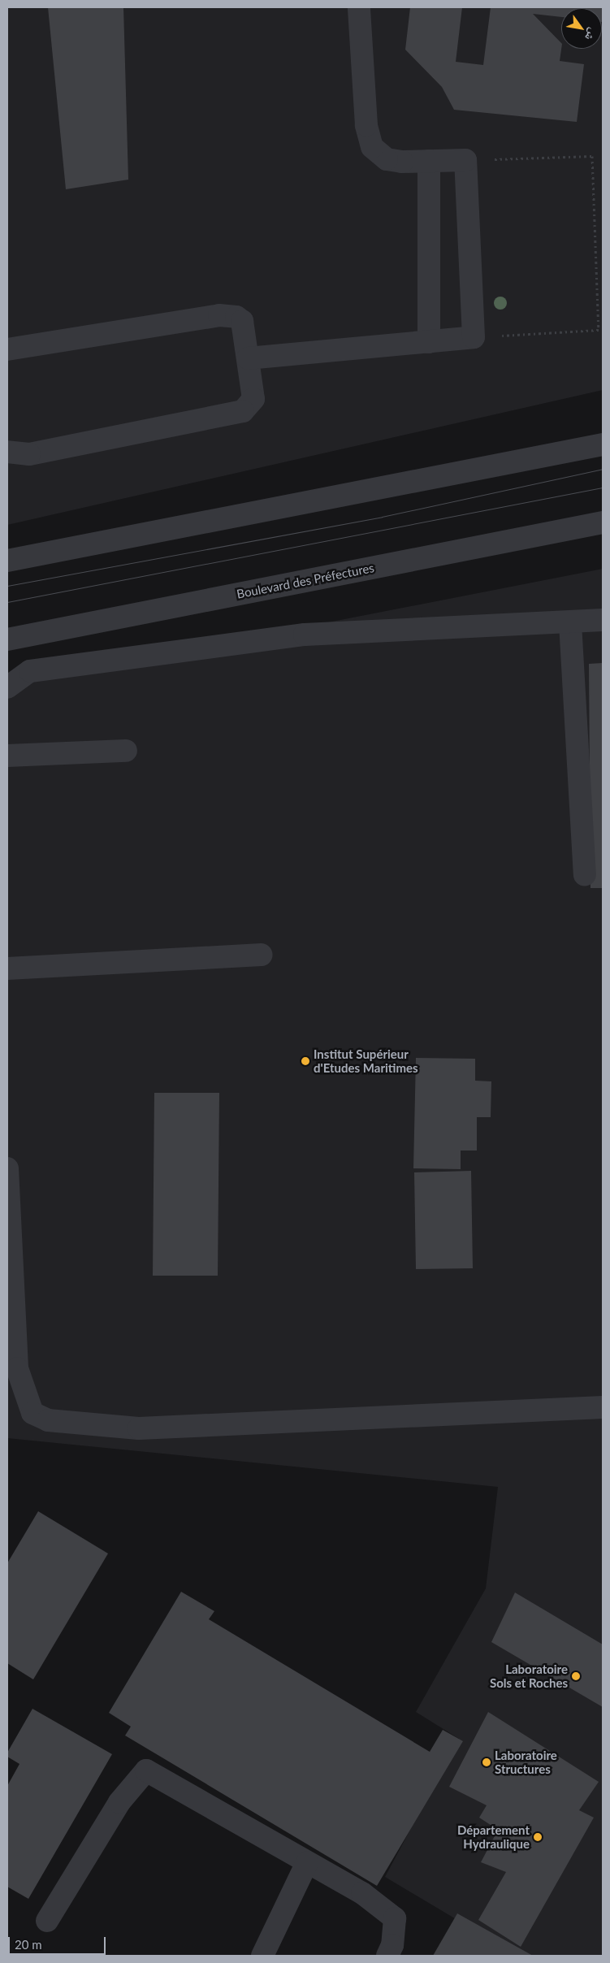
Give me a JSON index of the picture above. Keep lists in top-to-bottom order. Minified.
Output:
{"streets":{"street":["Boulevard des Préfectures"]},"places":["Institut Supérieur d'Etudes Maritimes","Laboratoire Sols et Roches","Laboratoire Structures","Département Hydraulique"],"scale_bar":"20 m","north":"bottom right"}
